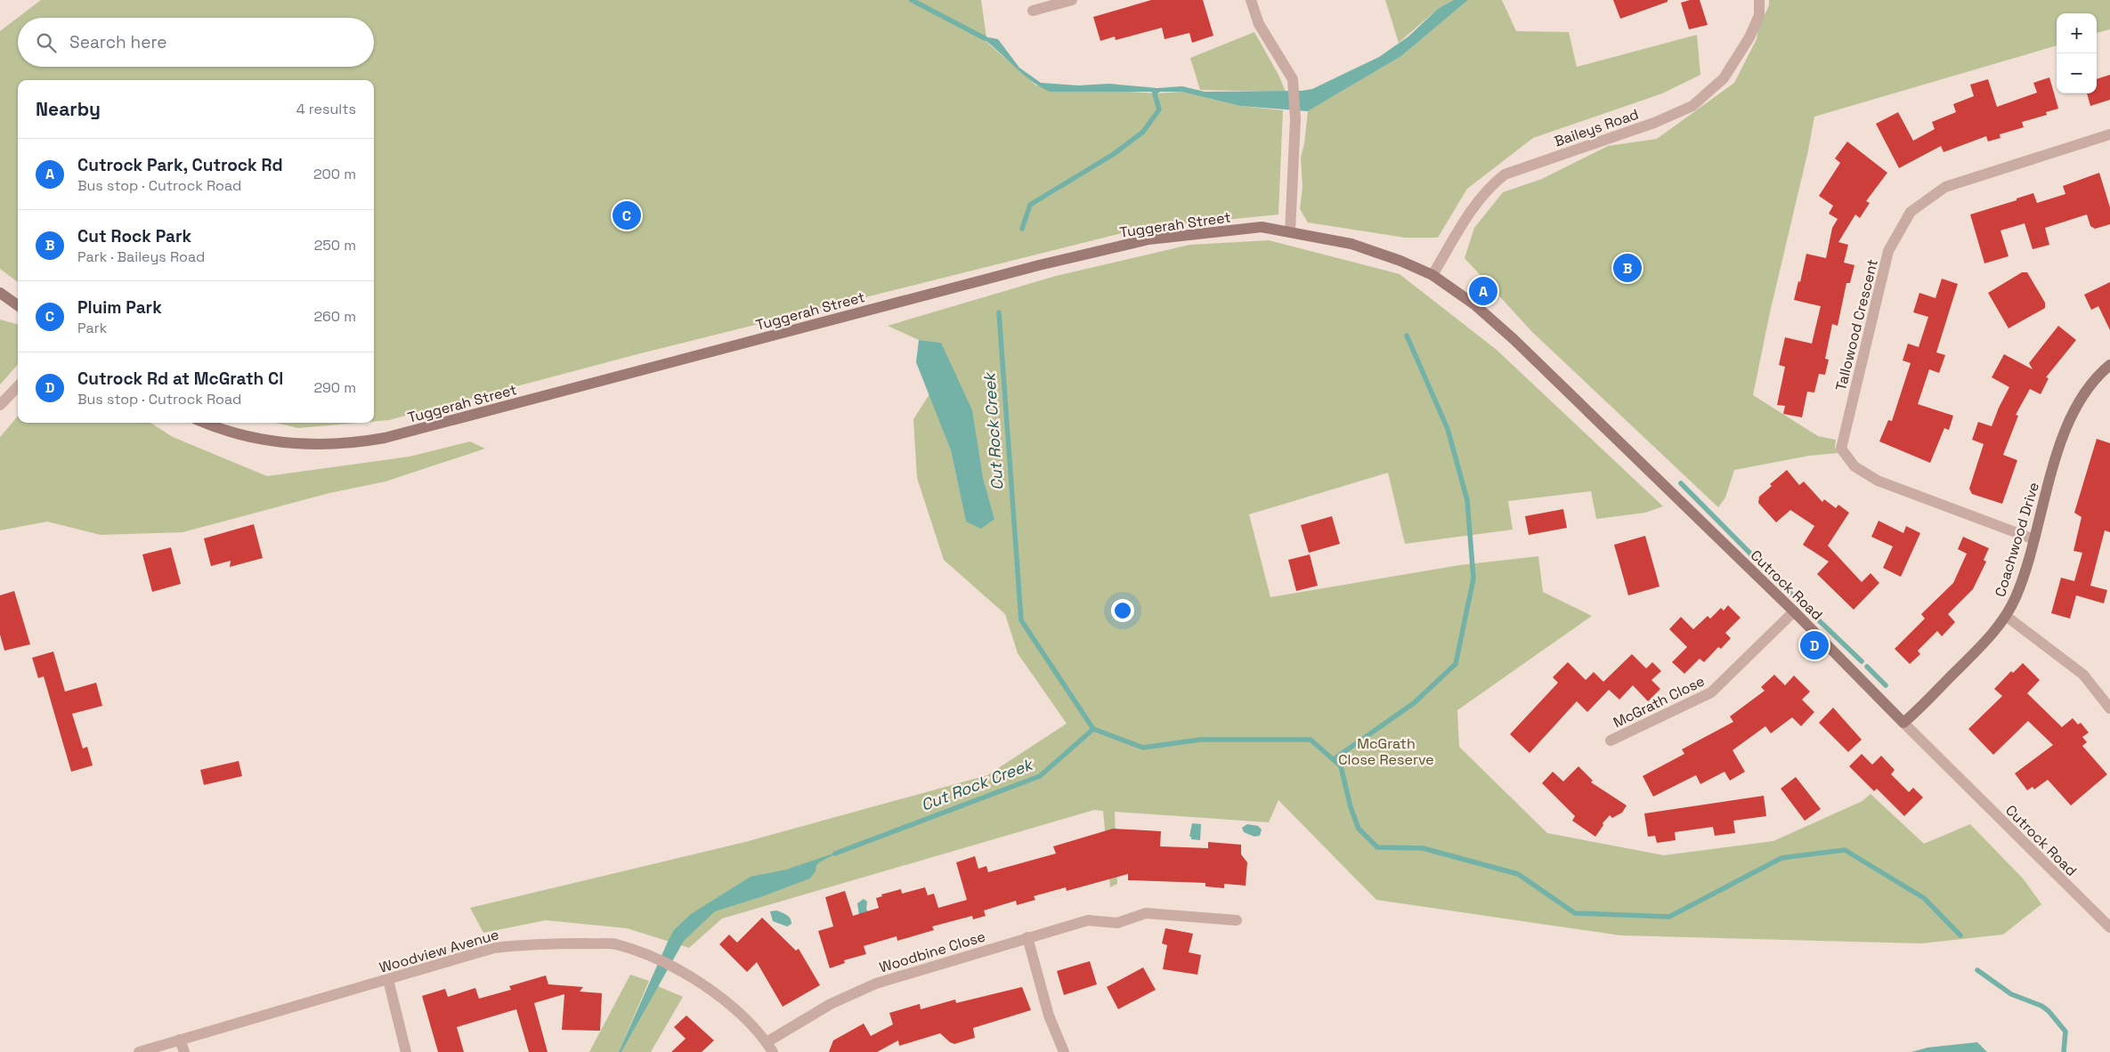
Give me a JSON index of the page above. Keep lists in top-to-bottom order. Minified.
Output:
{"streets":{"street":["Baileys Road","Tuggerah Street","Tallowood Crescent","Coachwood Drive","Cutrock Road","McGrath Close","Woodview Avenue","Woodbine Close"]},"crossings":[["Baileys Road","Tuggerah Street"],["Baileys Road","Cutrock Road"],["Tuggerah Street","Cutrock Road"],["Tallowood Crescent","Coachwood Drive"],["Coachwood Drive","Cutrock Road"],["Cutrock Road","McGrath Close"],["Woodview Avenue","Woodbine Close"]],"water":["Cut Rock Creek"],"parks":["McGrath Close Reserve"],"page":{"map_buttons":["+","−"],"search":"Search here","heading":["Nearby","4 results"],"list":[{"mark":"A","name":"Cutrock Park, Cutrock Rd","note":"Bus stop · Cutrock Road","value":"200 m"},{"mark":"B","name":"Cut Rock Park","note":"Park · Baileys Road","value":"250 m"},{"mark":"C","name":"Pluim Park","note":"Park","value":"260 m"},{"mark":"D","name":"Cutrock Rd at McGrath Cl","note":"Bus stop · Cutrock Road","value":"290 m"}],"pins":["C","B","A","D"]}}
